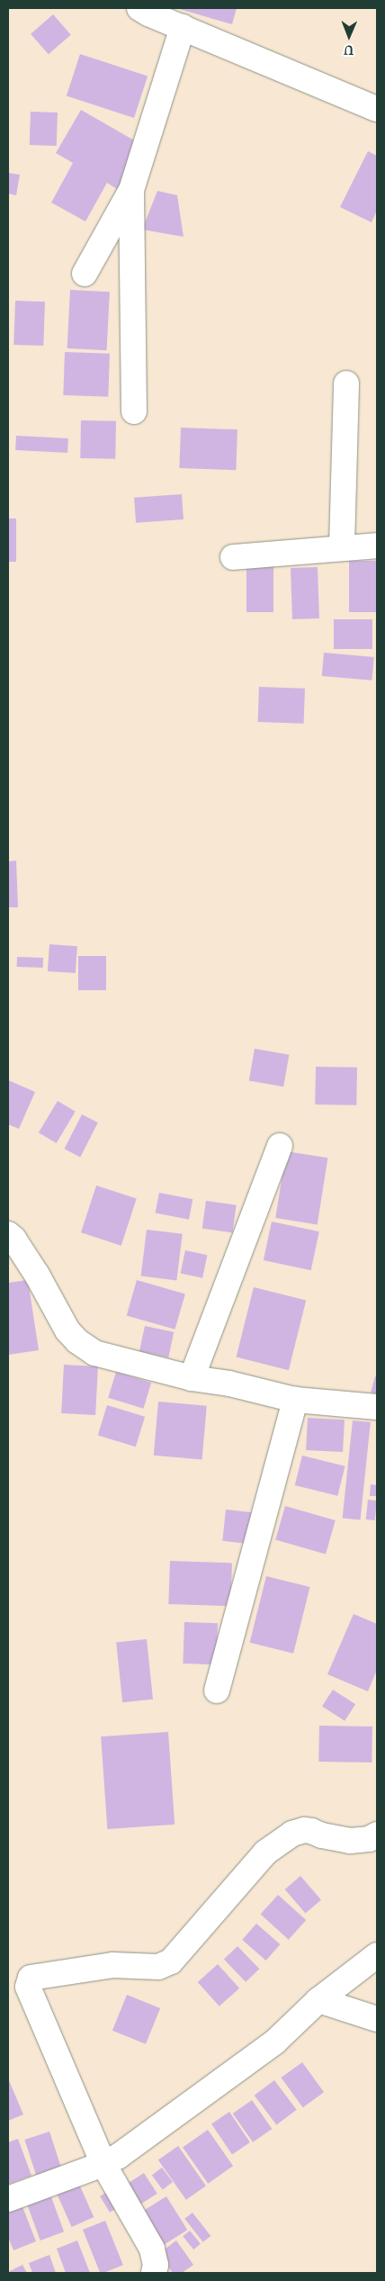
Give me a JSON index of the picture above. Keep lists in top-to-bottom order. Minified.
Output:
{"north":"bottom"}
